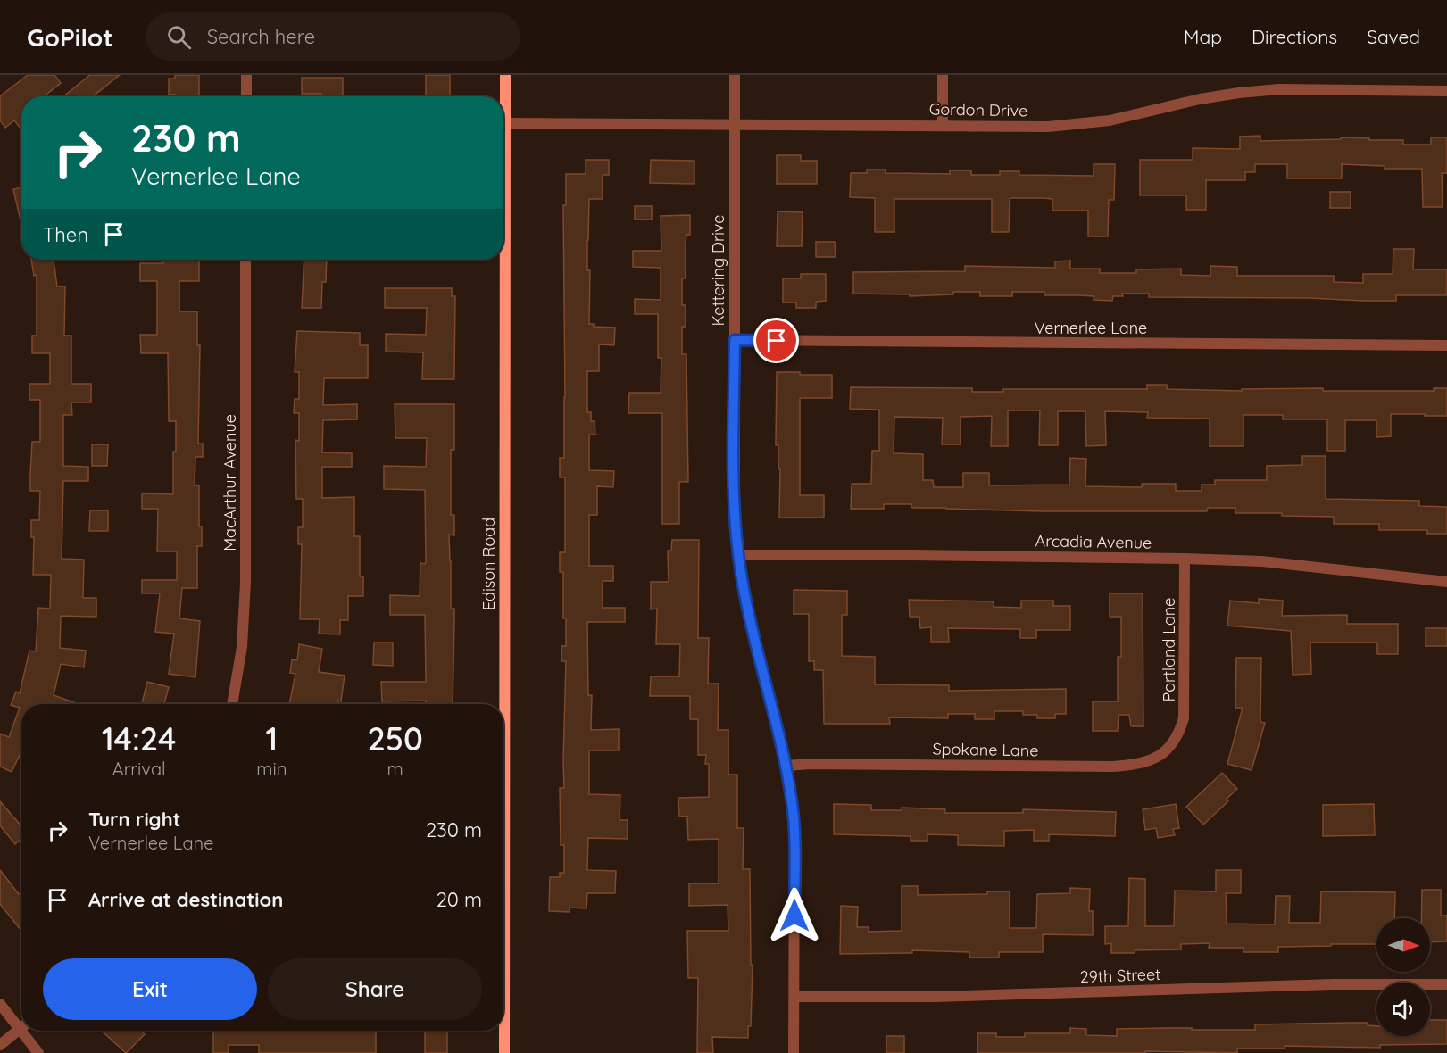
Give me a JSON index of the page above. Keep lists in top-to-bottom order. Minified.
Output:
{"streets":{"main road":["Edison Road"],"street":["Gordon Drive","Kettering Drive","Vernerlee Lane","MacArthur Avenue","Arcadia Avenue","Portland Lane","Spokane Lane","29th Street"]},"crossings":[["Gordon Drive","Kettering Drive"],["Gordon Drive","Edison Road"],["Kettering Drive","Vernerlee Lane"],["Kettering Drive","Arcadia Avenue"],["Kettering Drive","Spokane Lane"],["Kettering Drive","29th Street"],["Arcadia Avenue","Portland Lane"],["Portland Lane","Spokane Lane"]],"north":"right","page":{"header":"GoPilot","search":"Search here","nav":["Map","Directions","Saved"],"turn":["230 m","Vernerlee Lane"],"then":"Then","eta":["14:24","Arrival","1","min","250","m"],"list":[{"name":"Turn right","note":"Vernerlee Lane","value":"230 m"},{"name":"Arrive at destination","value":"20 m"}],"buttons":["Exit","Share"]}}
